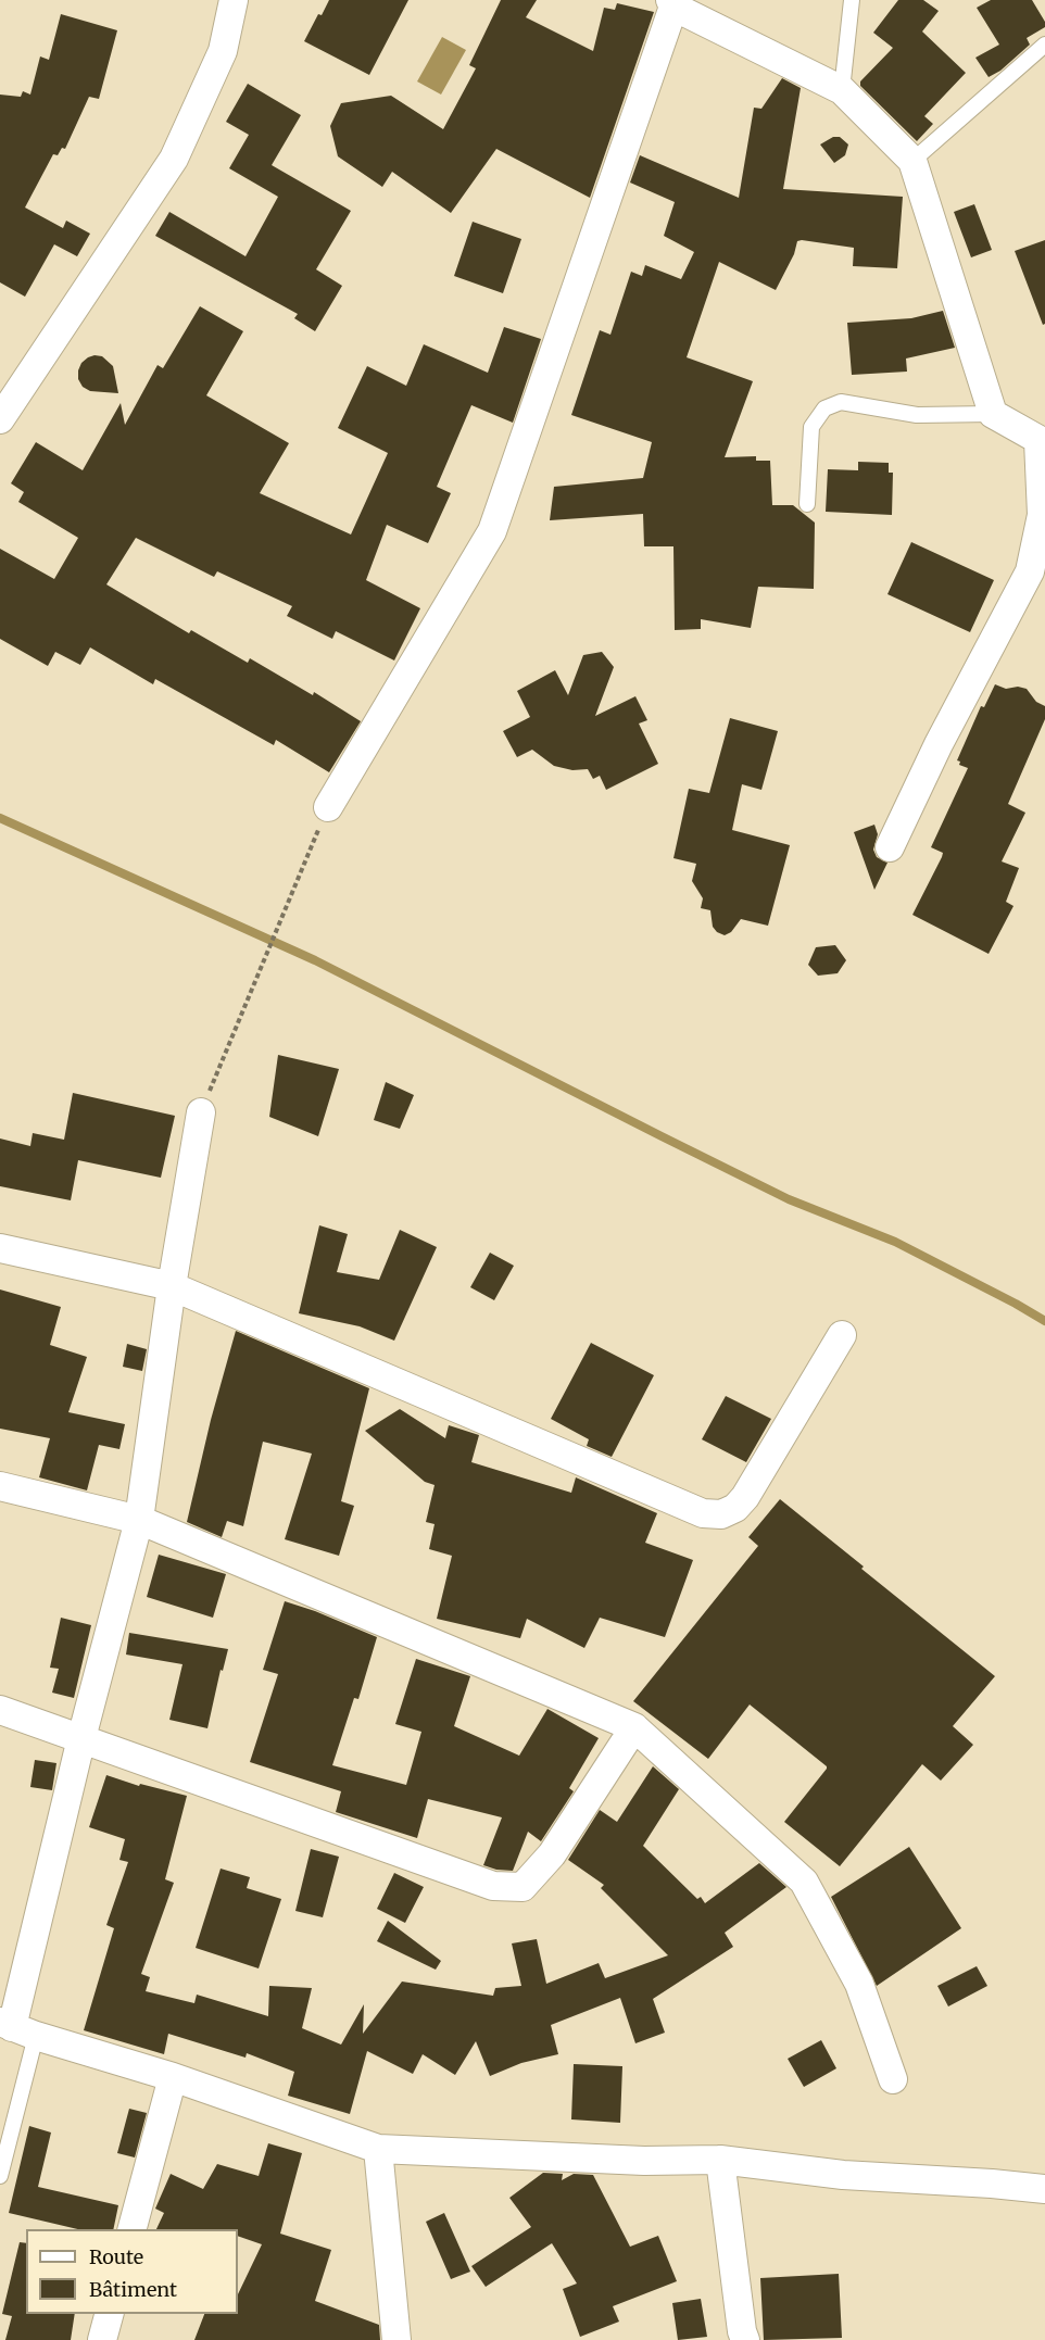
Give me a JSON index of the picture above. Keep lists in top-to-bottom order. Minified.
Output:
{"legend":["Route","Bâtiment"]}
